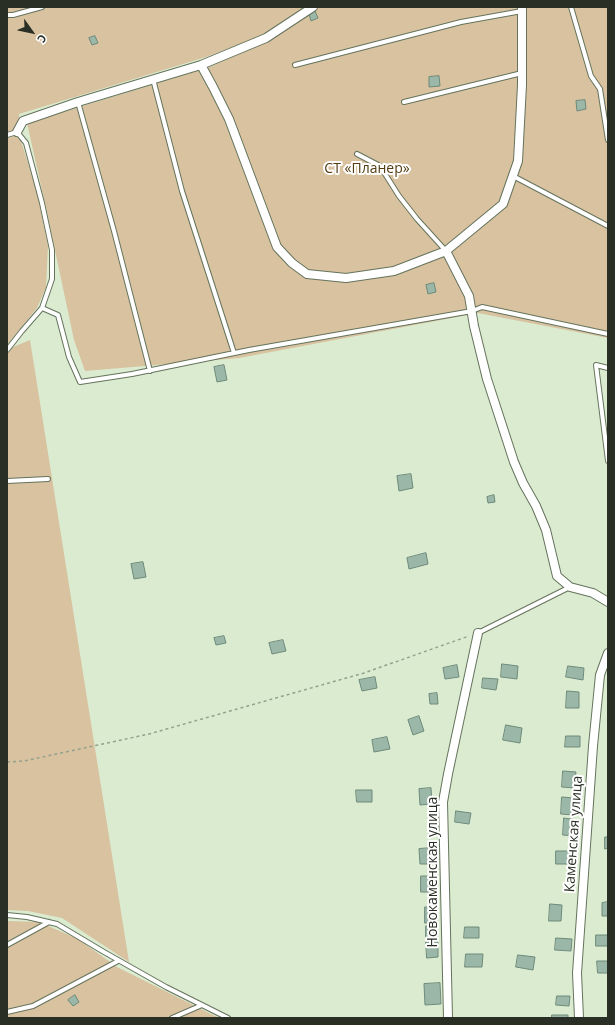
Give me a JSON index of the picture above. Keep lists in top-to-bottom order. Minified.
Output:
{"streets":{"street":["Каменская улица","Новокаменская улица"]},"parks":["СТ «Планер»"],"north":"bottom right"}
